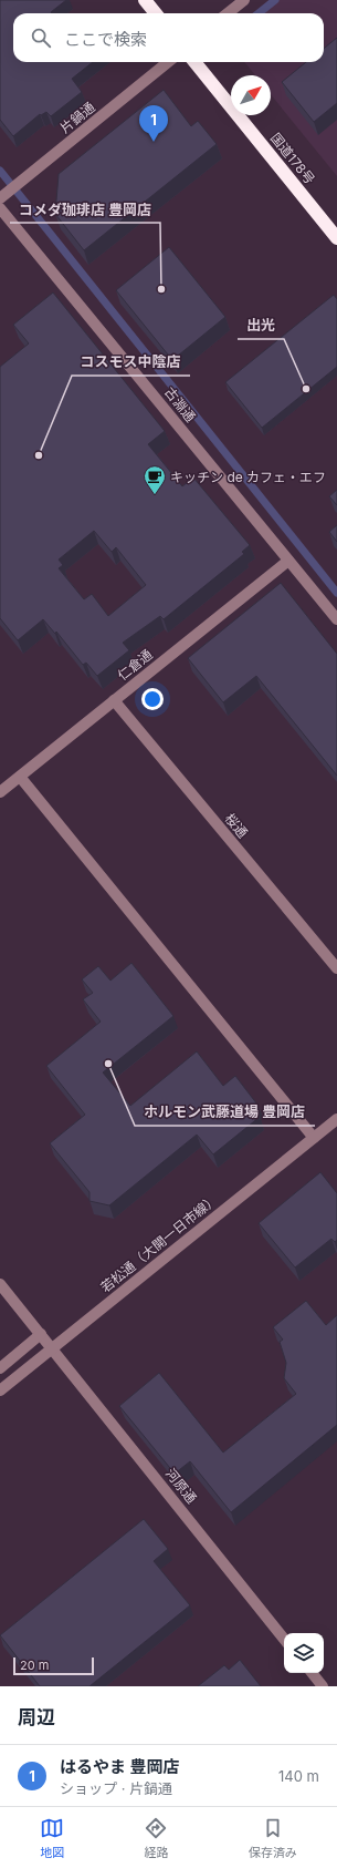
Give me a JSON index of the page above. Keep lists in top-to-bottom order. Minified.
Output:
{"streets":{"highway":["国道178号"],"street":["片鍋通","古淵通","仁倉通","桜通","若松通（大開一日市線）","河原通"]},"crossings":[["古淵通","仁倉通"],["仁倉通","桜通"],["若松通（大開一日市線）","河原通"]],"places":{"other":["コメダ珈琲店 豊岡店","出光","コスモス中陰店","ホルモン武藤道場 豊岡店"],"cafe":["キッチン de カフェ・エフ"]},"scale_bar":"20 m","north":"top right","page":{"search":"ここで検索","pins":"1","scale":"20 m","heading":"周辺","list":[{"mark":"1","name":"はるやま 豊岡店","note":"ショップ · 片鍋通","value":"140 m"}],"nav":["地図","経路","保存済み"]}}
